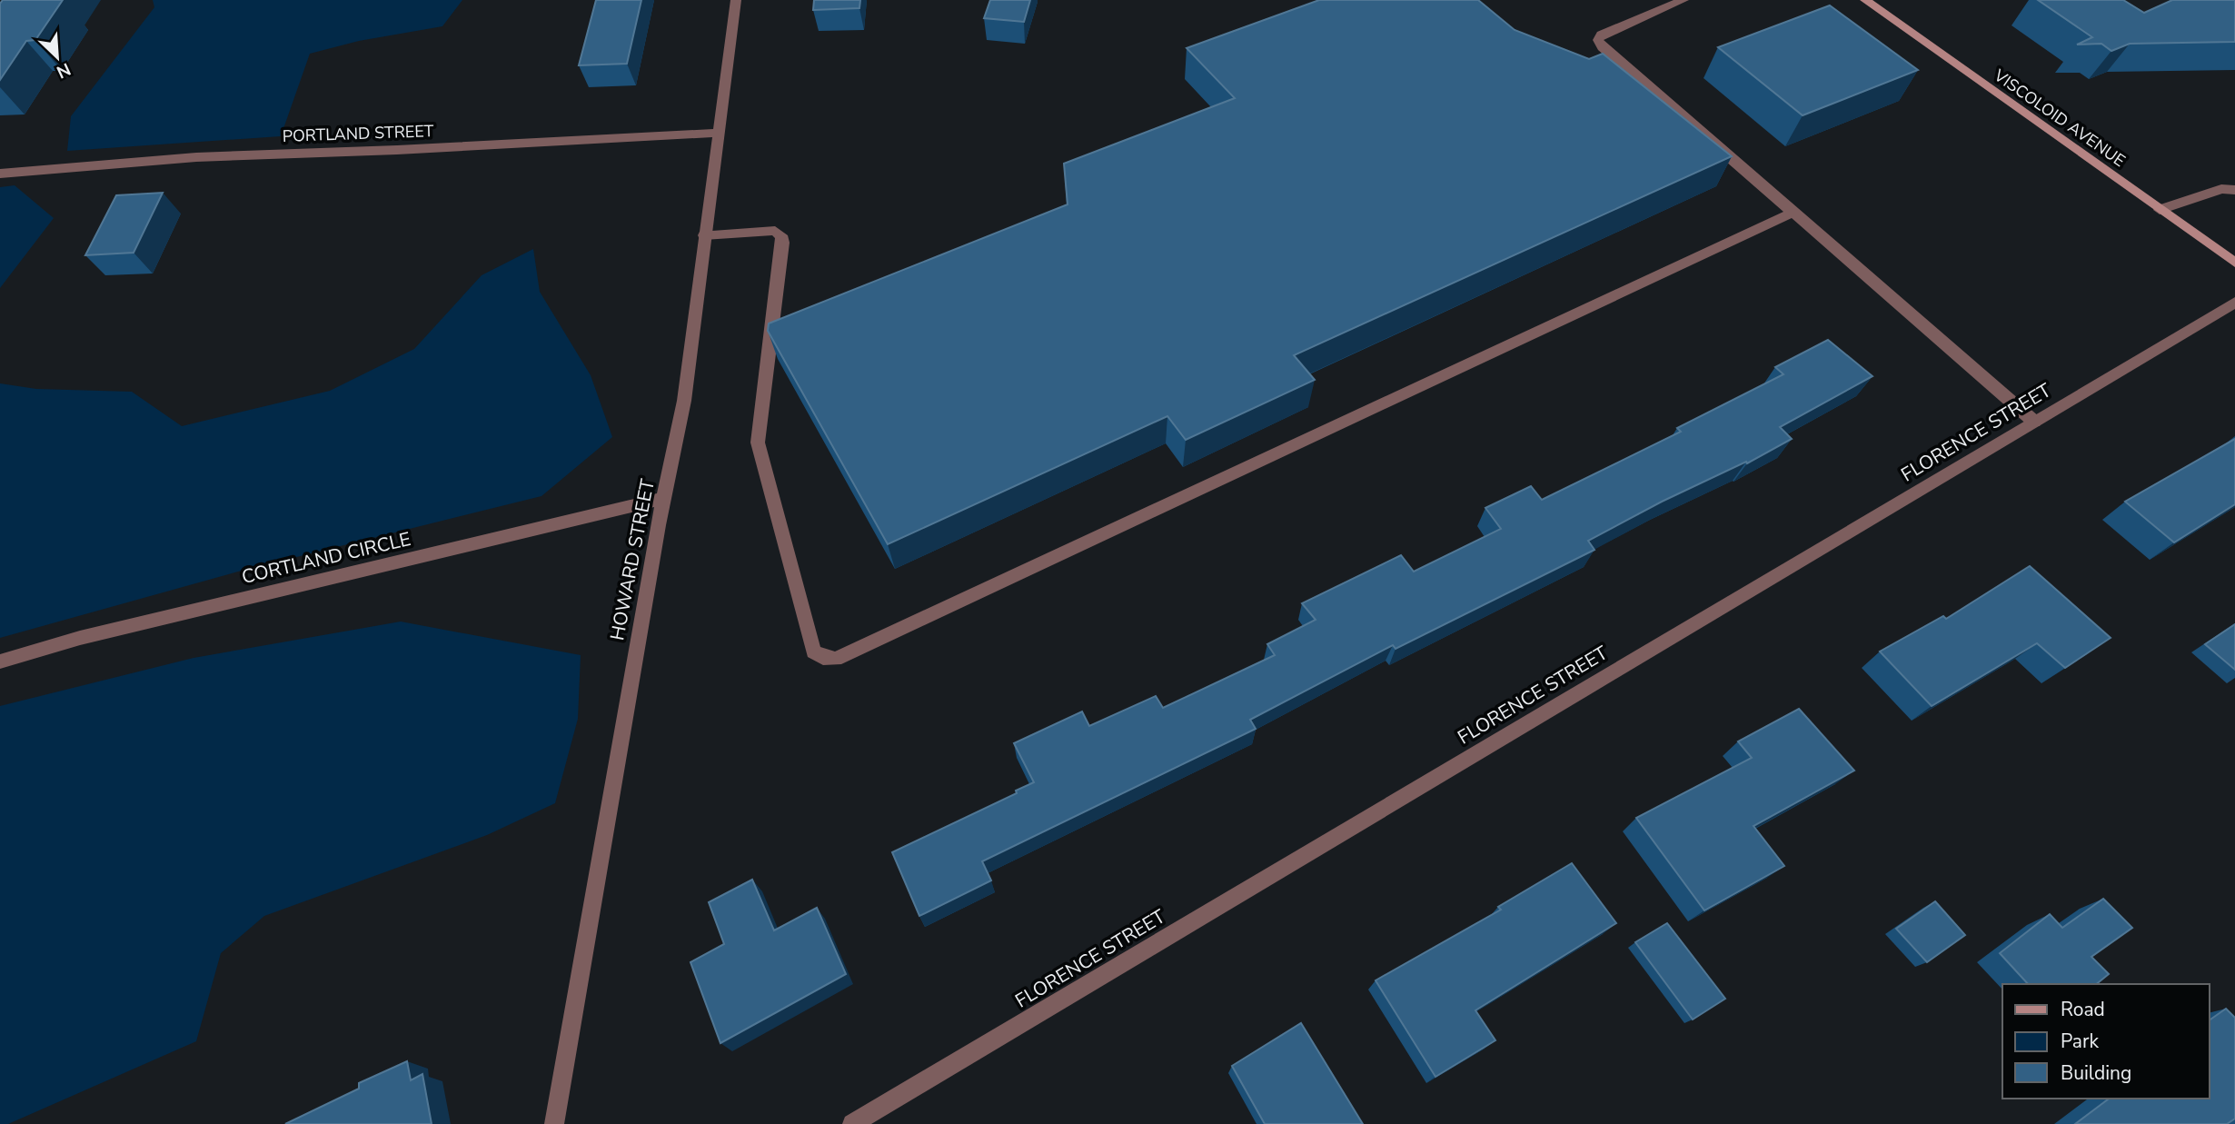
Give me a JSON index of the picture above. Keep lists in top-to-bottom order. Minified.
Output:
{"streets":{"main road":["VISCOLOID AVENUE"],"street":["PORTLAND STREET","FLORENCE STREET","CORTLAND CIRCLE","HOWARD STREET"]},"crossings":[["PORTLAND STREET","HOWARD STREET"],["CORTLAND CIRCLE","HOWARD STREET"]],"legend":["Road","Park","Building"],"north":"bottom right"}
